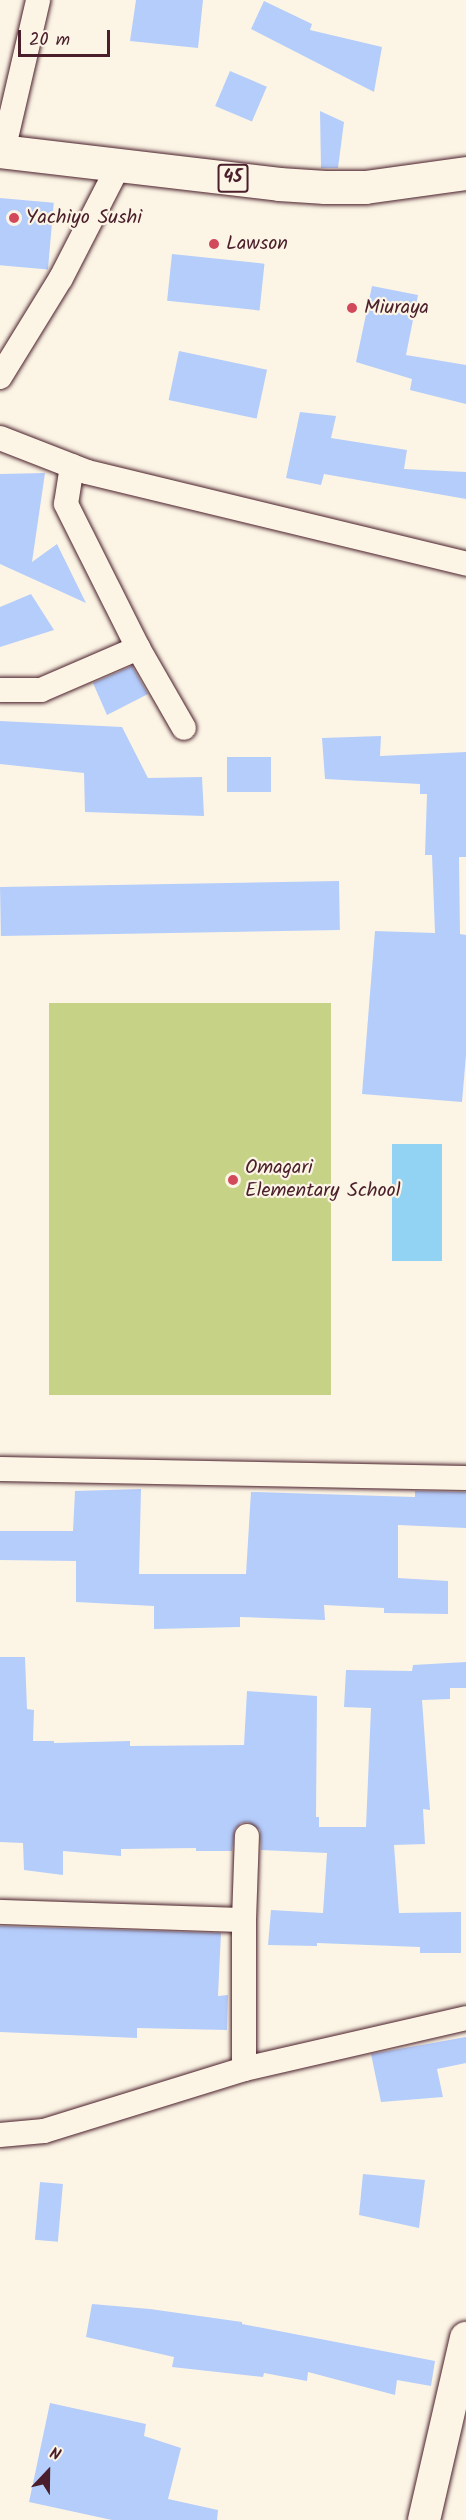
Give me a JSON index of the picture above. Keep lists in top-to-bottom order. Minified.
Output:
{"streets":{"highway":["45"]},"places":["Yachiyo Sushi","Lawson","Miuraya","Omagari Elementary School"],"scale_bar":"20 m","north":"top"}
